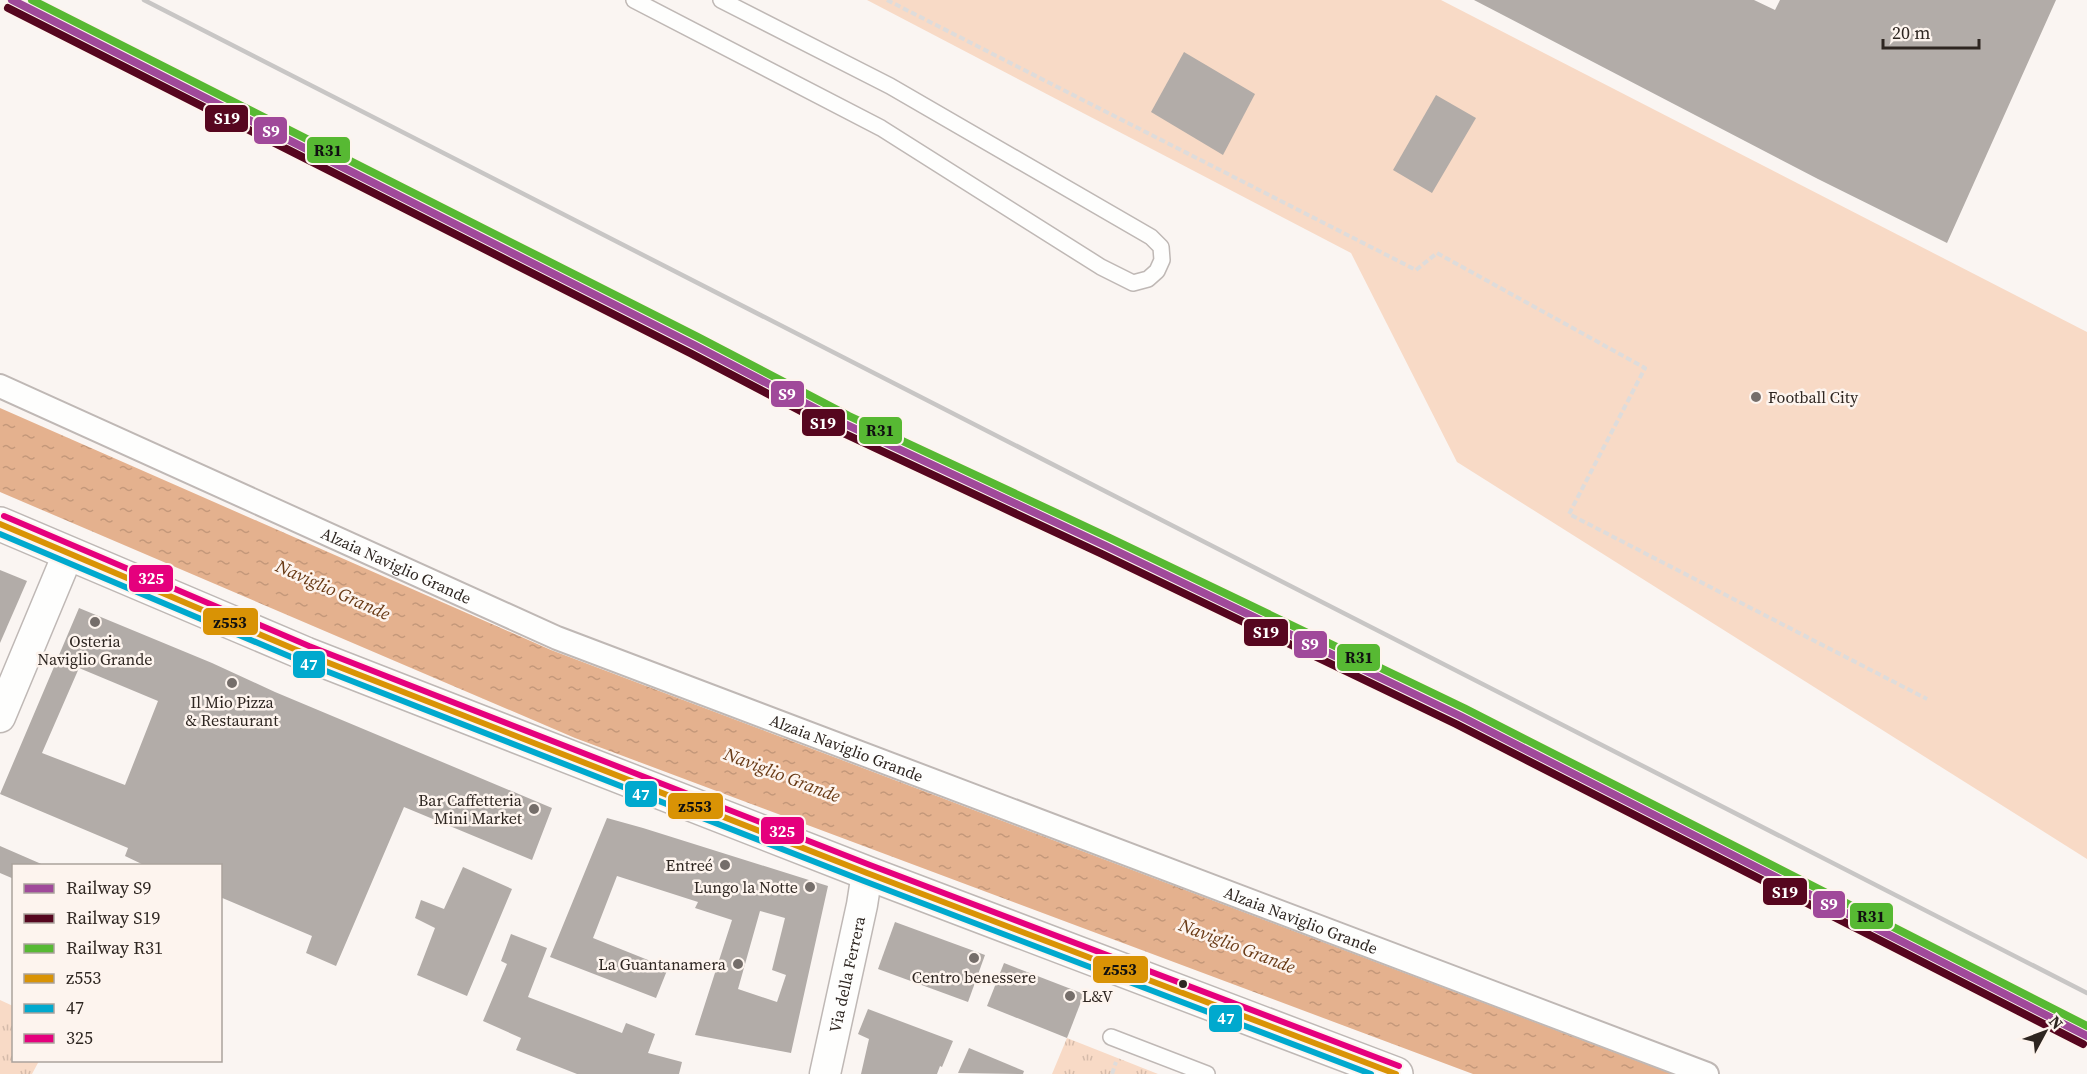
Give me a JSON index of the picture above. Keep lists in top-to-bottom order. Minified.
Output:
{"streets":{"street":["Alzaia Naviglio Grande","Via della Ferrera"]},"water":["Naviglio Grande"],"places":["Football City","Osteria Naviglio Grande","Il Mio Pizza & Restaurant","Bar Caffetteria Mini Market","Entreé","Lungo la Notte","Centro benessere","La Guantanamera","L&V"],"lines":["rail line S9","rail line R31","rail line S19","transit line 325","transit line z553","transit line 47"],"legend":["Railway S9","Railway S19","Railway R31","z553","47","325"],"scale_bar":"20 m","north":"top right"}
